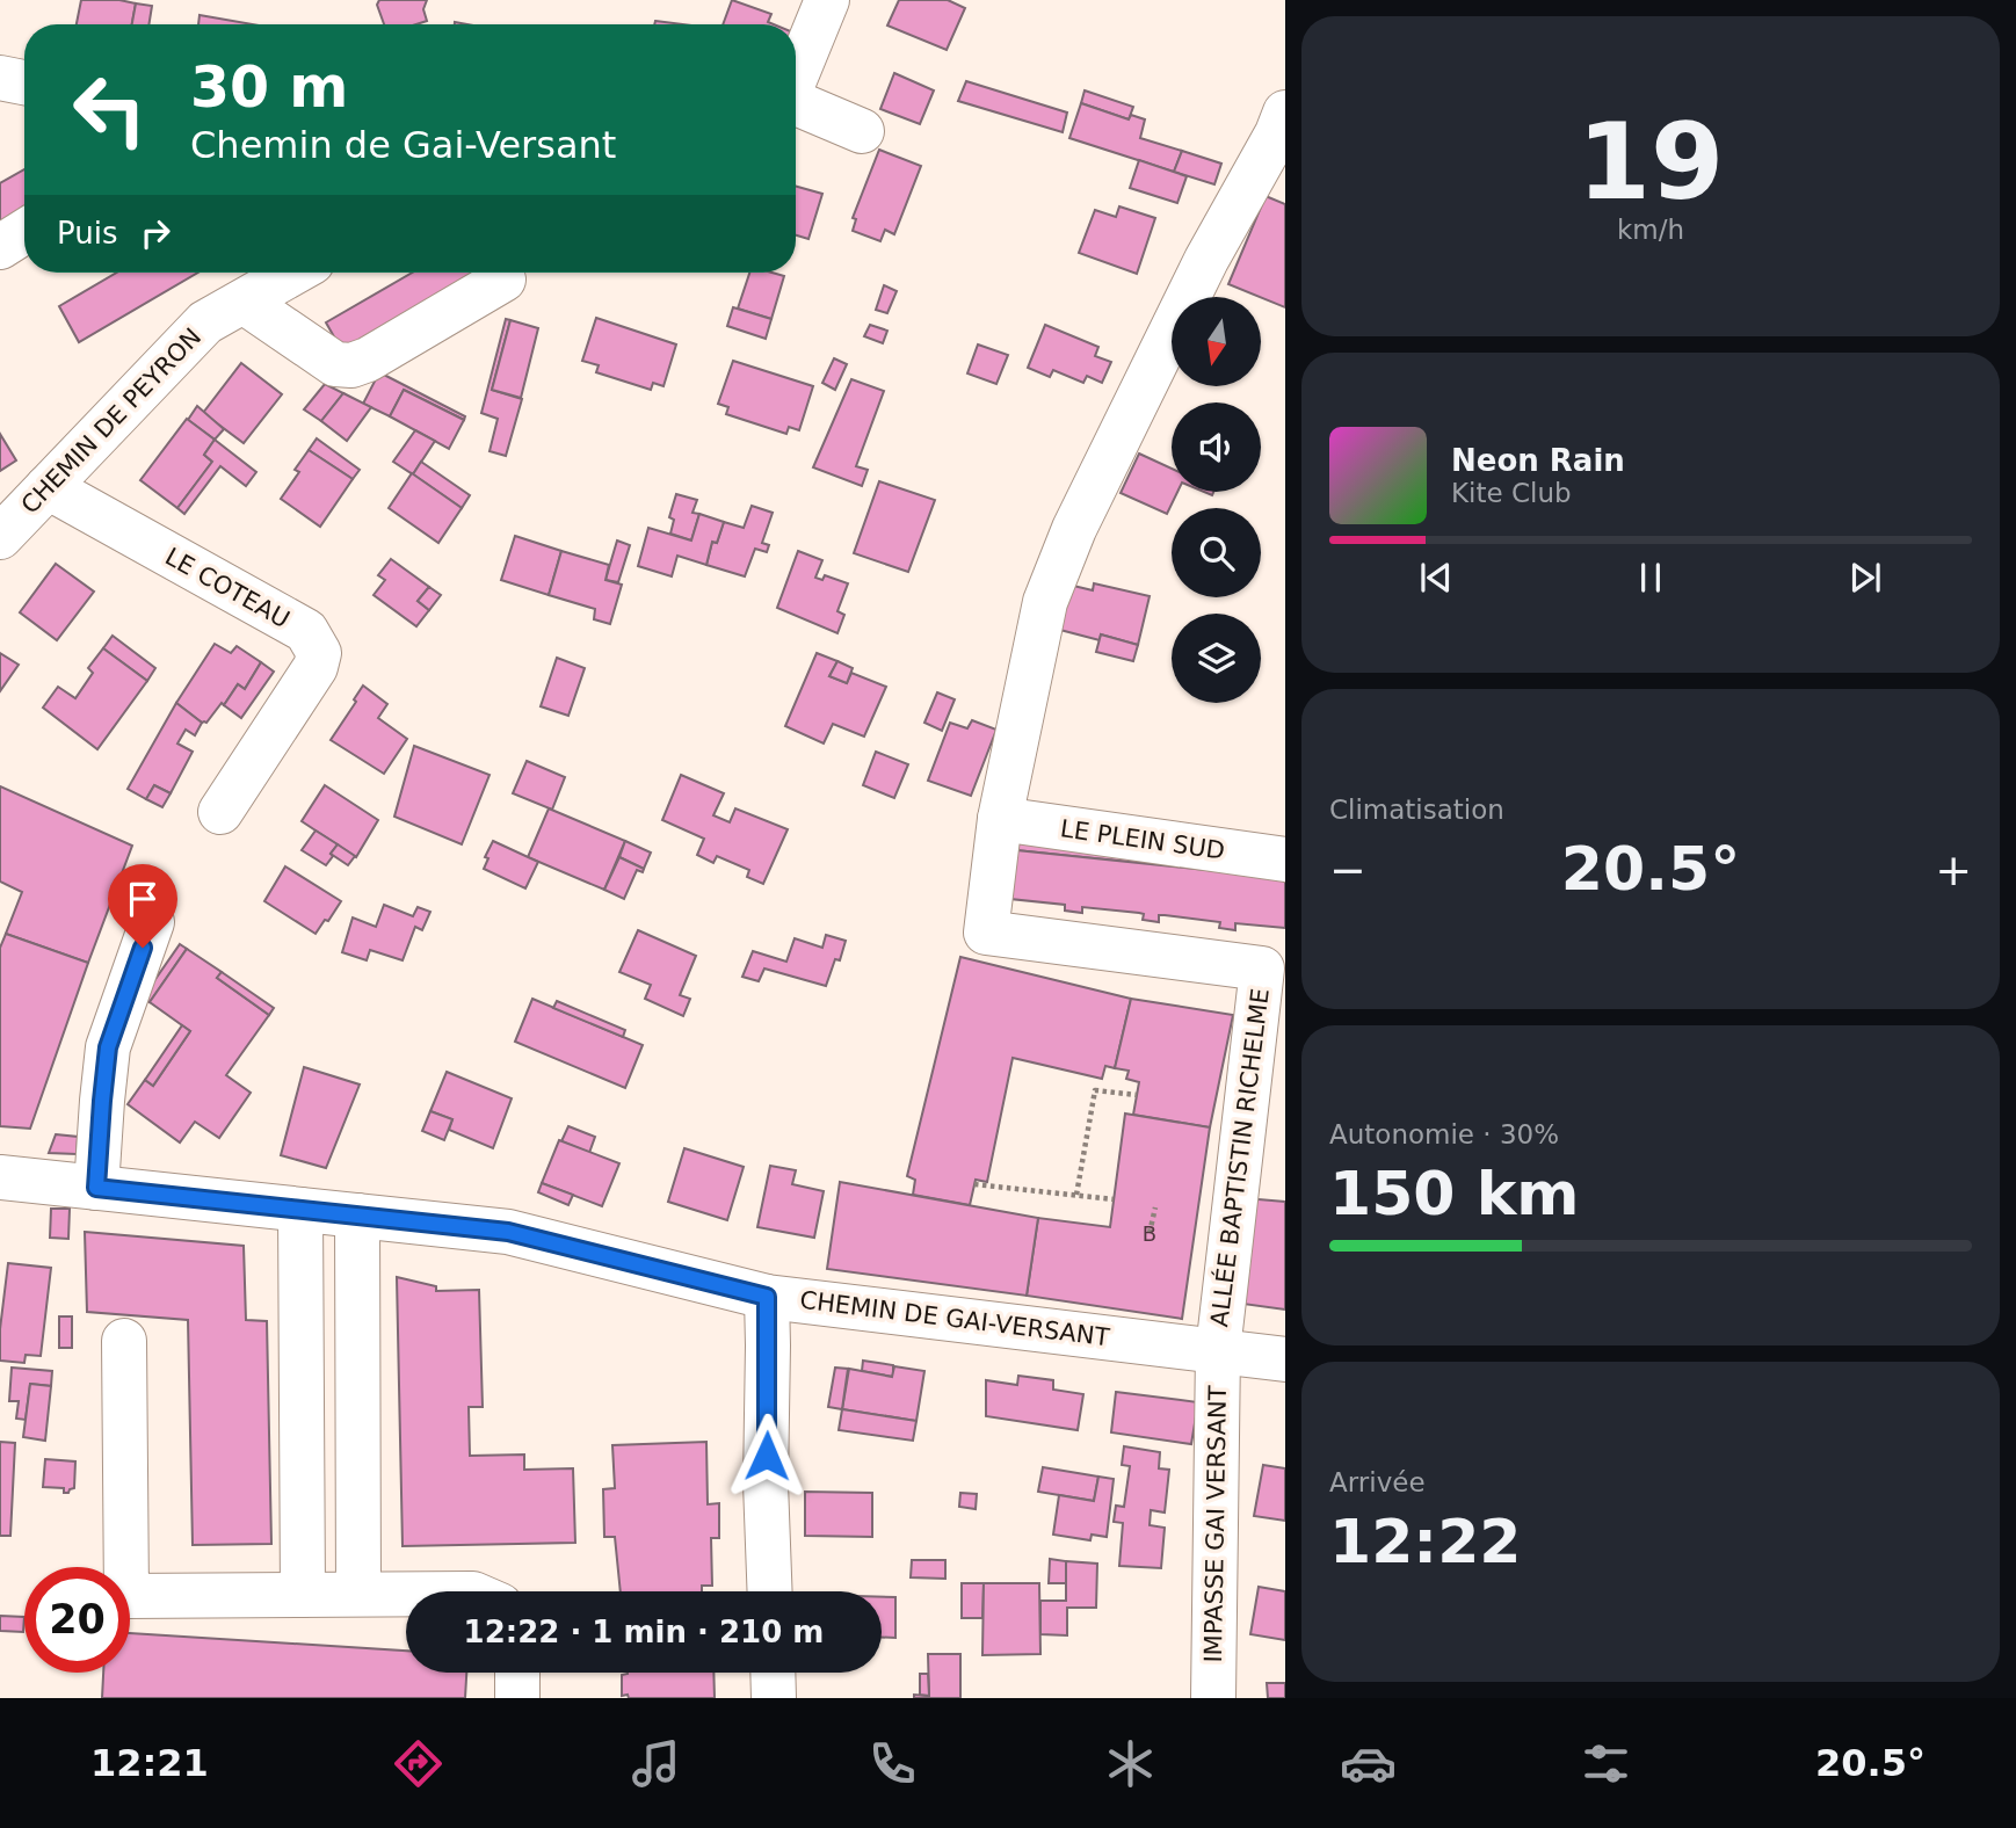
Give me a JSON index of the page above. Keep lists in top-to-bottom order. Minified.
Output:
{"streets":{"street":["CHEMIN DE PEYRON","LE COTEAU","LE PLEIN SUD","ALLÉE BAPTISTIN RICHELME","CHEMIN DE GAI-VERSANT","IMPASSE GAI VERSANT"]},"crossings":[["CHEMIN DE PEYRON","LE COTEAU"],["LE PLEIN SUD","ALLÉE BAPTISTIN RICHELME"],["ALLÉE BAPTISTIN RICHELME","CHEMIN DE GAI-VERSANT"],["ALLÉE BAPTISTIN RICHELME","IMPASSE GAI VERSANT"],["CHEMIN DE GAI-VERSANT","IMPASSE GAI VERSANT"]],"house_numbers":["B"],"north":"bottom","page":{"tile":[["19","km/h"],"Climatisation",["Autonomie · 30%","150 km"],["Arrivée","12:22"]],"turn":["30 m","Chemin de Gai-Versant"],"then":"Puis","song":["Neon Rain","Kite Club"],"heat":["−","20.5°","+"],"limit":"20","trip":"12:22 · 1 min · 210 m","tabs":["12:21","20.5°"]}}
